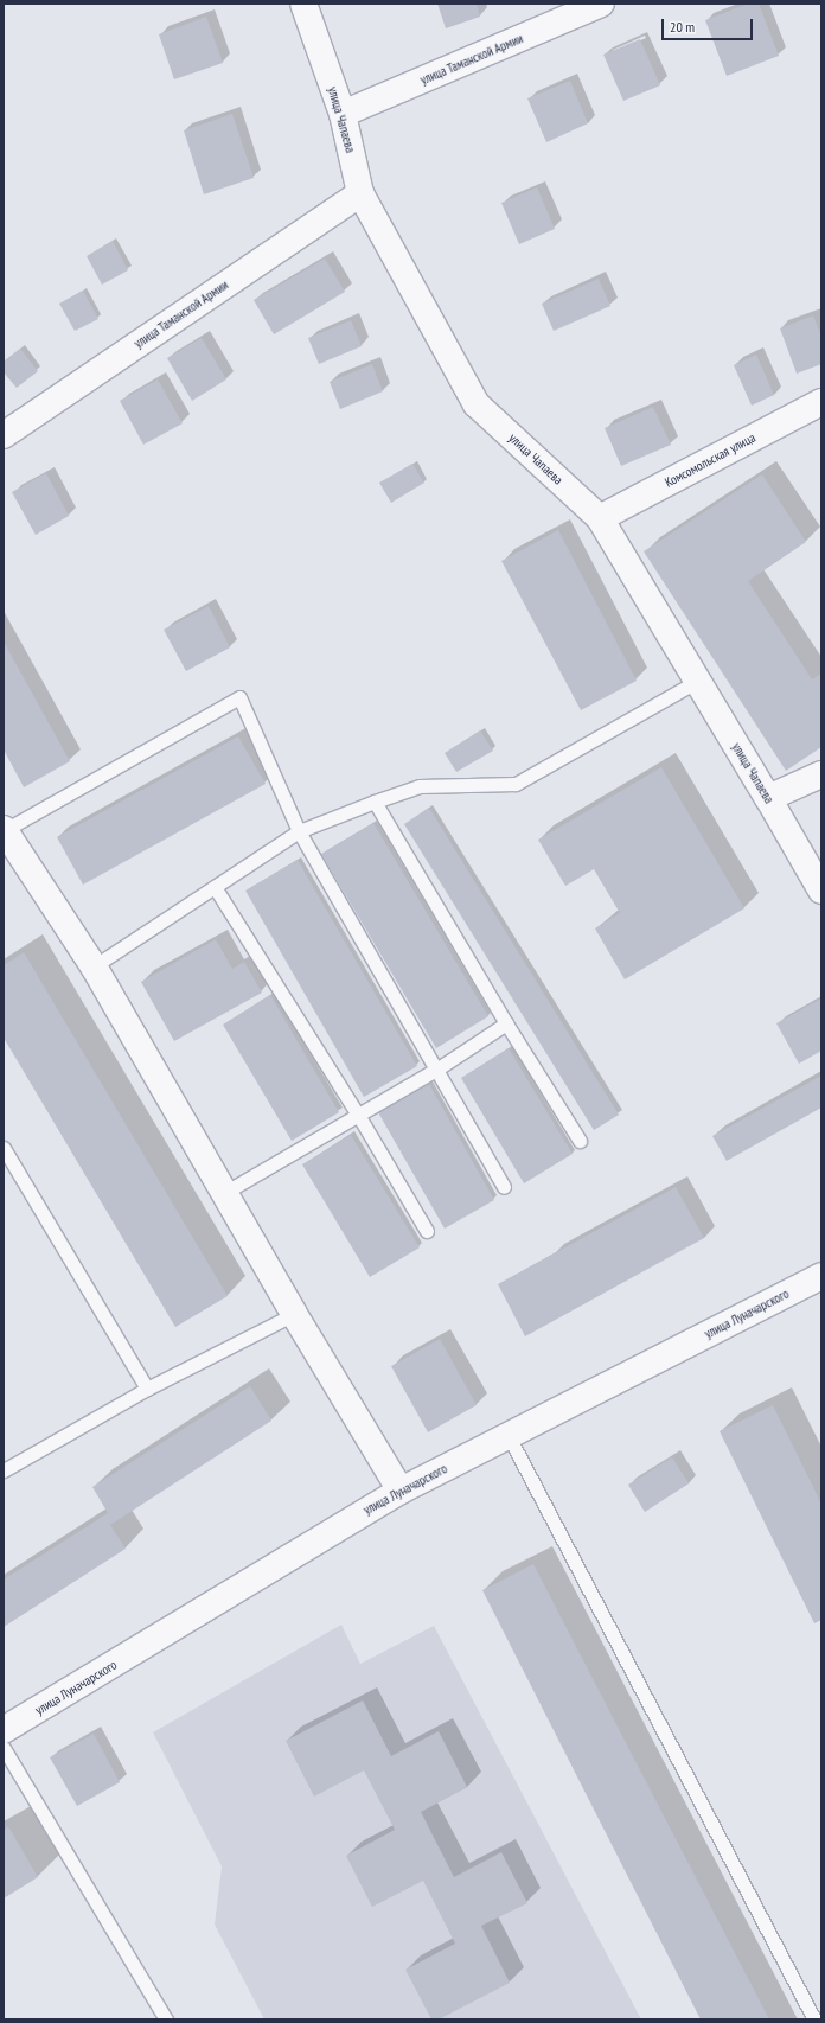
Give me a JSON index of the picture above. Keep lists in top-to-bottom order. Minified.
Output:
{"streets":{"street":["улица Таманской Армии","улица Чапаева","Комсомольская улица","улица Луначарского"]},"crossings":[["улица Таманской Армии","улица Чапаева"],["улица Чапаева","Комсомольская улица"]],"scale_bar":"20 m"}
